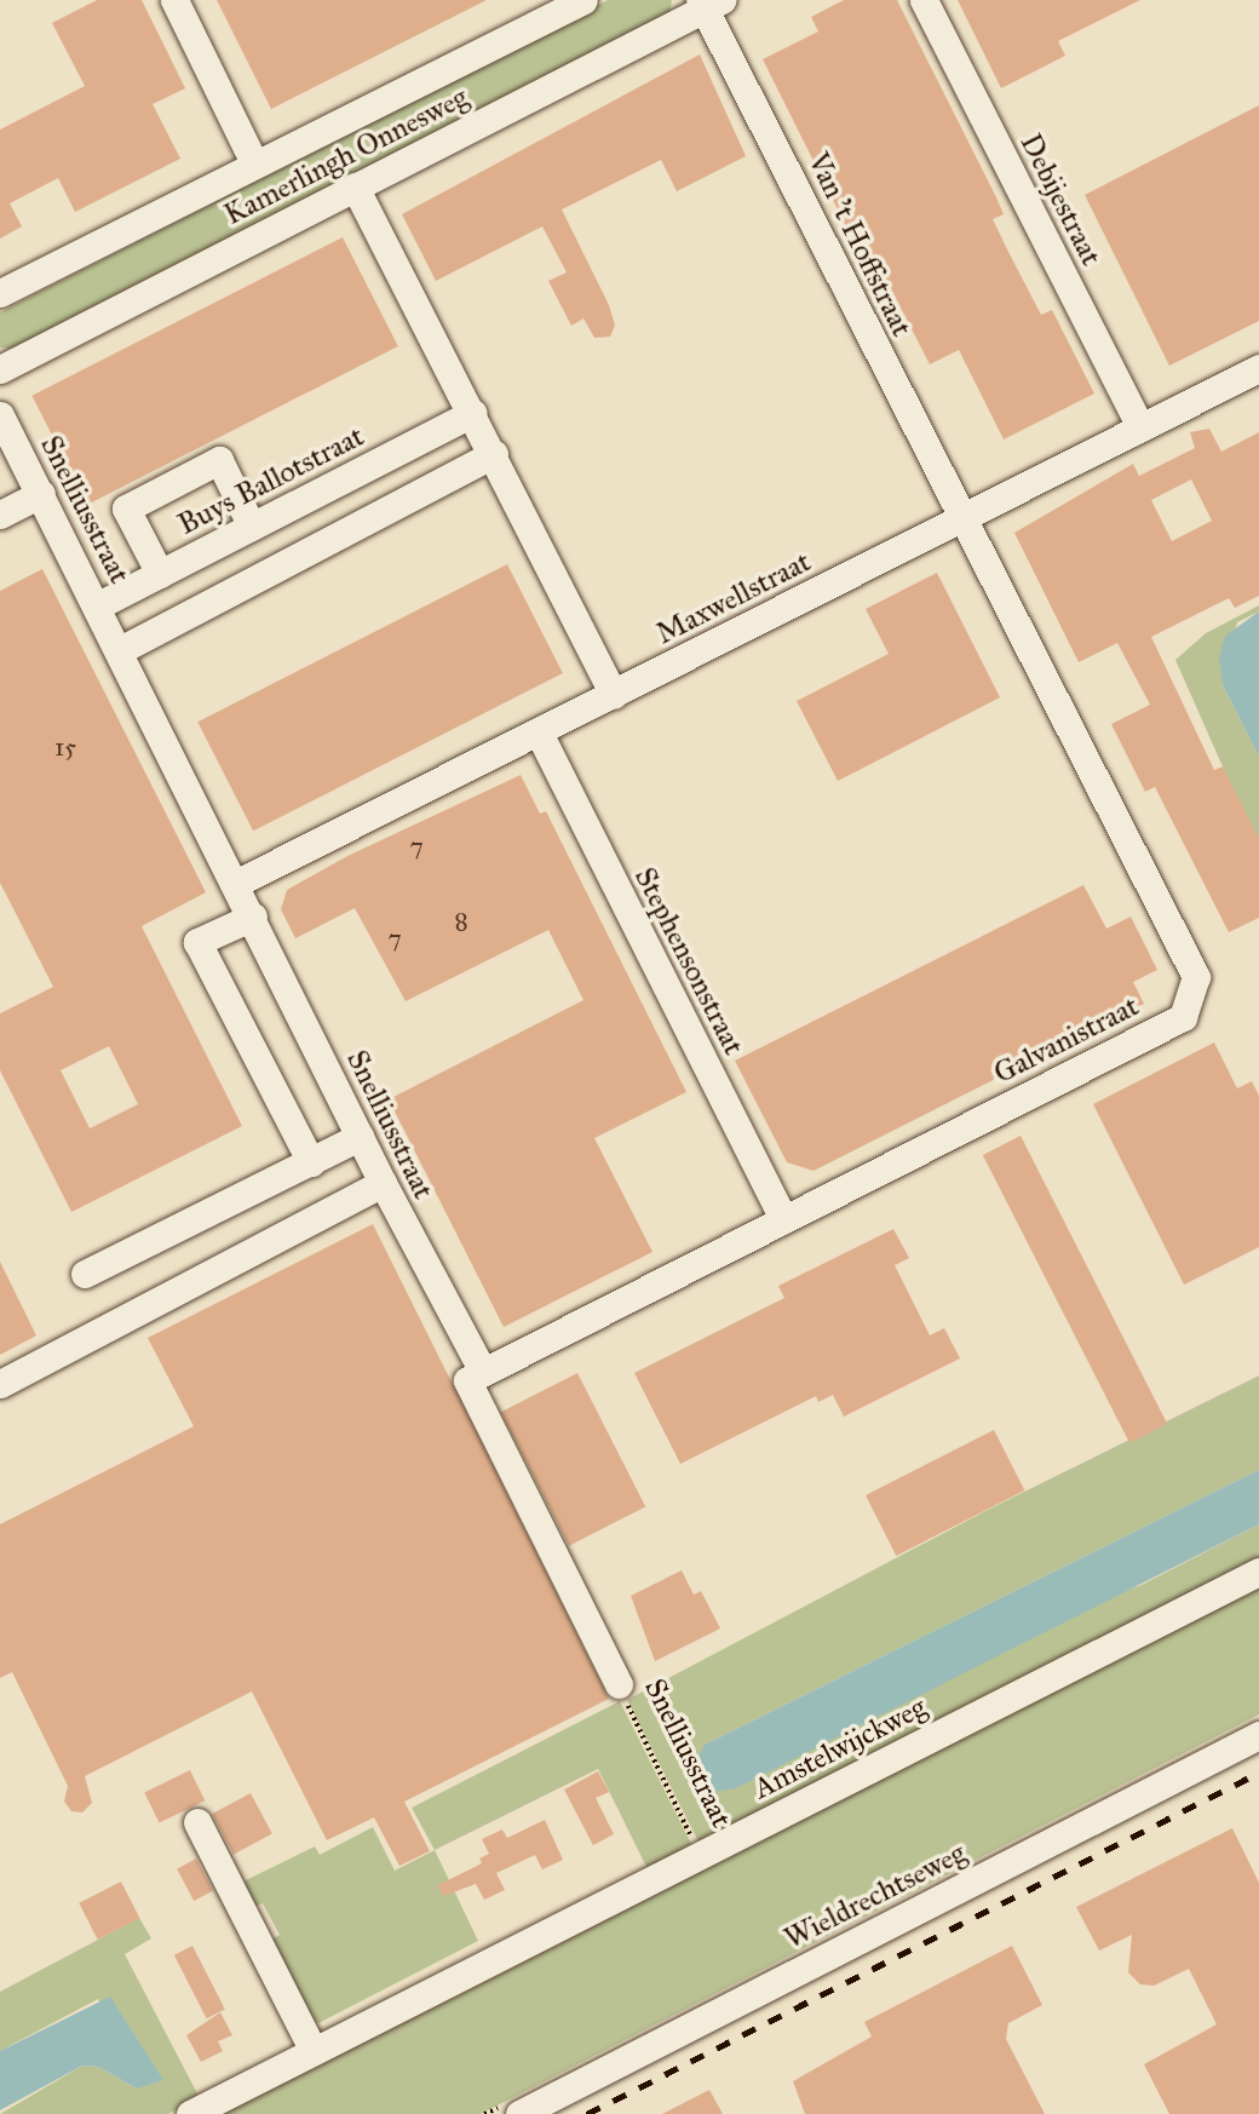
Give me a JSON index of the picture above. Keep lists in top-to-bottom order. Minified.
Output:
{"streets":{"street":["Kamerlingh Onnesweg","Debijestraat","Van 't Hoffstraat","Buys Ballotstraat","Snelliusstraat","Maxwellstraat","Stephensonstraat","Galvanistraat","Amstelwijckweg","Wieldrechtseweg"]},"crossings":[["Kamerlingh Onnesweg","Van 't Hoffstraat"],["Debijestraat","Maxwellstraat"],["Van 't Hoffstraat","Maxwellstraat"],["Van 't Hoffstraat","Galvanistraat"],["Buys Ballotstraat","Snelliusstraat"],["Snelliusstraat","Maxwellstraat"],["Snelliusstraat","Galvanistraat"],["Snelliusstraat","Amstelwijckweg"],["Maxwellstraat","Stephensonstraat"],["Maxwellstraat","Galvanistraat"],["Stephensonstraat","Galvanistraat"]],"house_numbers":["15","7","8","7"]}
